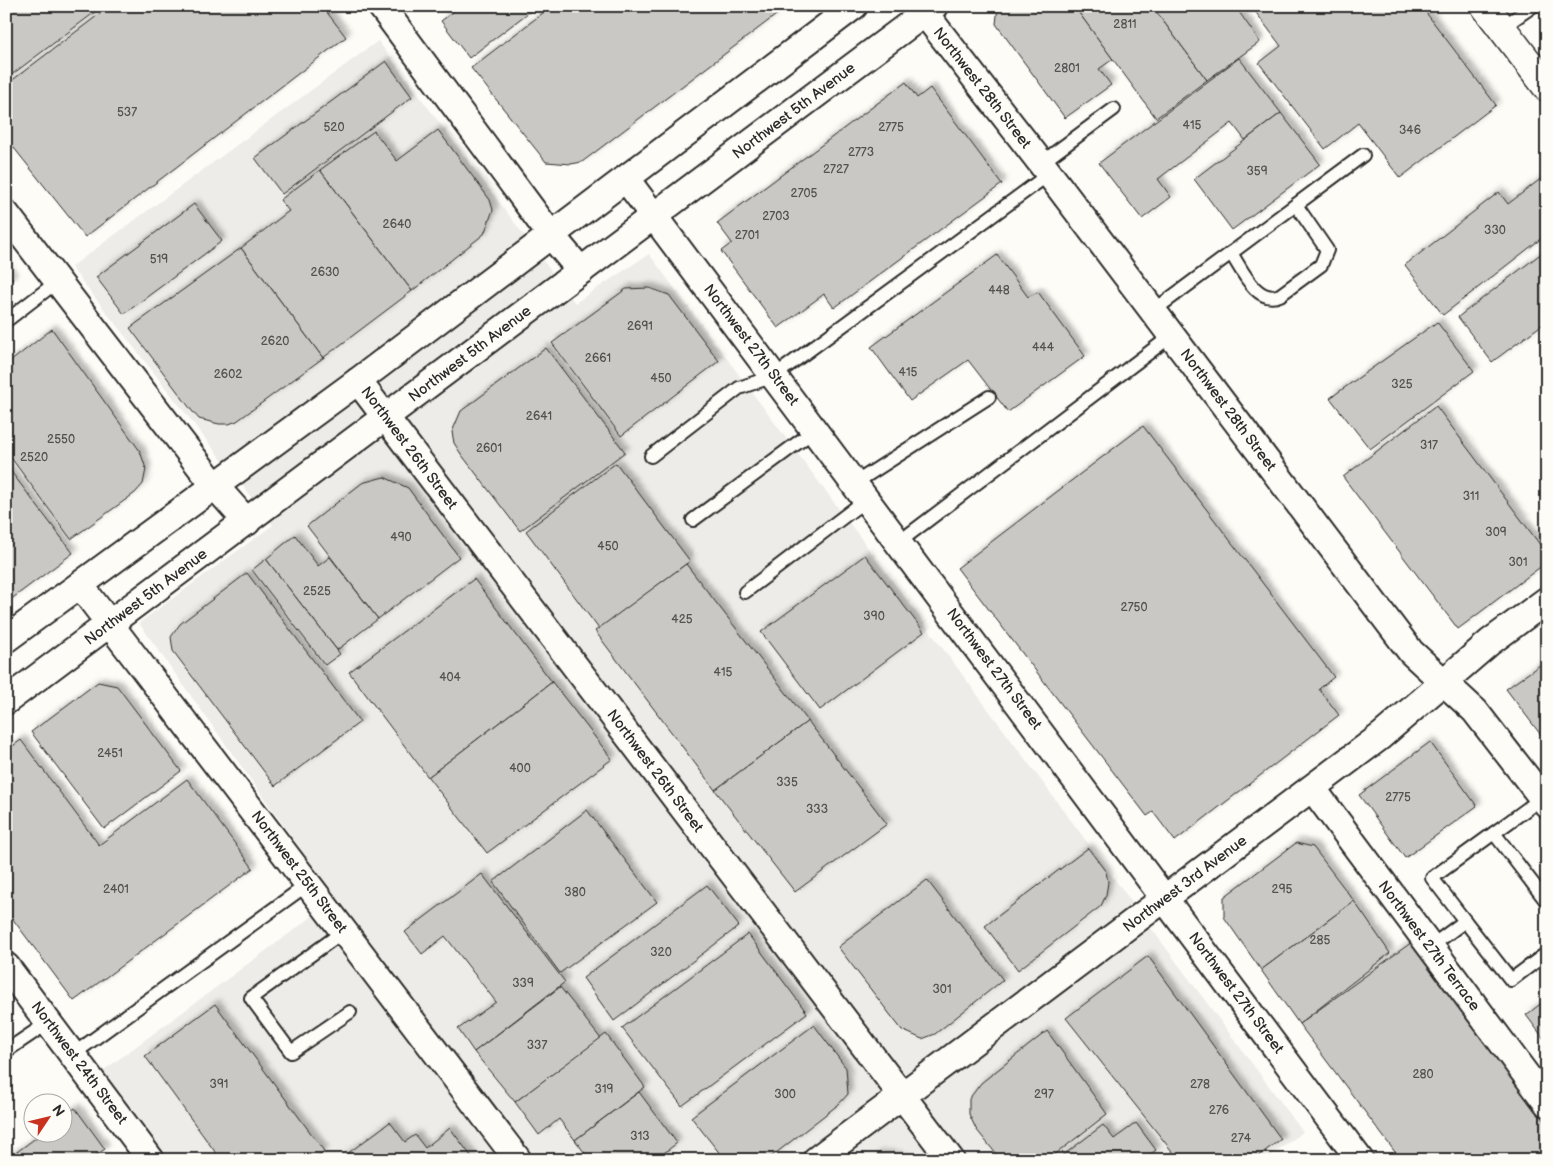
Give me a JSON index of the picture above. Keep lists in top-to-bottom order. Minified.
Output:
{"streets":{"street":["Northwest 28th Street","Northwest 5th Avenue","Northwest 27th Street","Northwest 26th Street","Northwest 25th Street","Northwest 3rd Avenue","Northwest 27th Terrace","Northwest 24th Street"]},"crossings":[["Northwest 28th Street","Northwest 5th Avenue"],["Northwest 28th Street","Northwest 3rd Avenue"],["Northwest 5th Avenue","Northwest 27th Street"],["Northwest 5th Avenue","Northwest 26th Street"],["Northwest 5th Avenue","Northwest 25th Street"],["Northwest 27th Street","Northwest 3rd Avenue"],["Northwest 26th Street","Northwest 3rd Avenue"],["Northwest 3rd Avenue","Northwest 27th Terrace"]],"house_numbers":["2811","2801","537","415","520","2775","346","2773","2727","359","2705","2703","2640","330","2701","519","2630","448","2691","2620","444","2661","415","2602","450","325","2641","2550","317","2601","2520","311","309","490","450","301","2525","2750","390","425","415","404","2451","400","335","2775","333","2401","295","380","285","320","339","301","337","280","391","278","319","300","297","276","313","274"],"north":"top right"}
